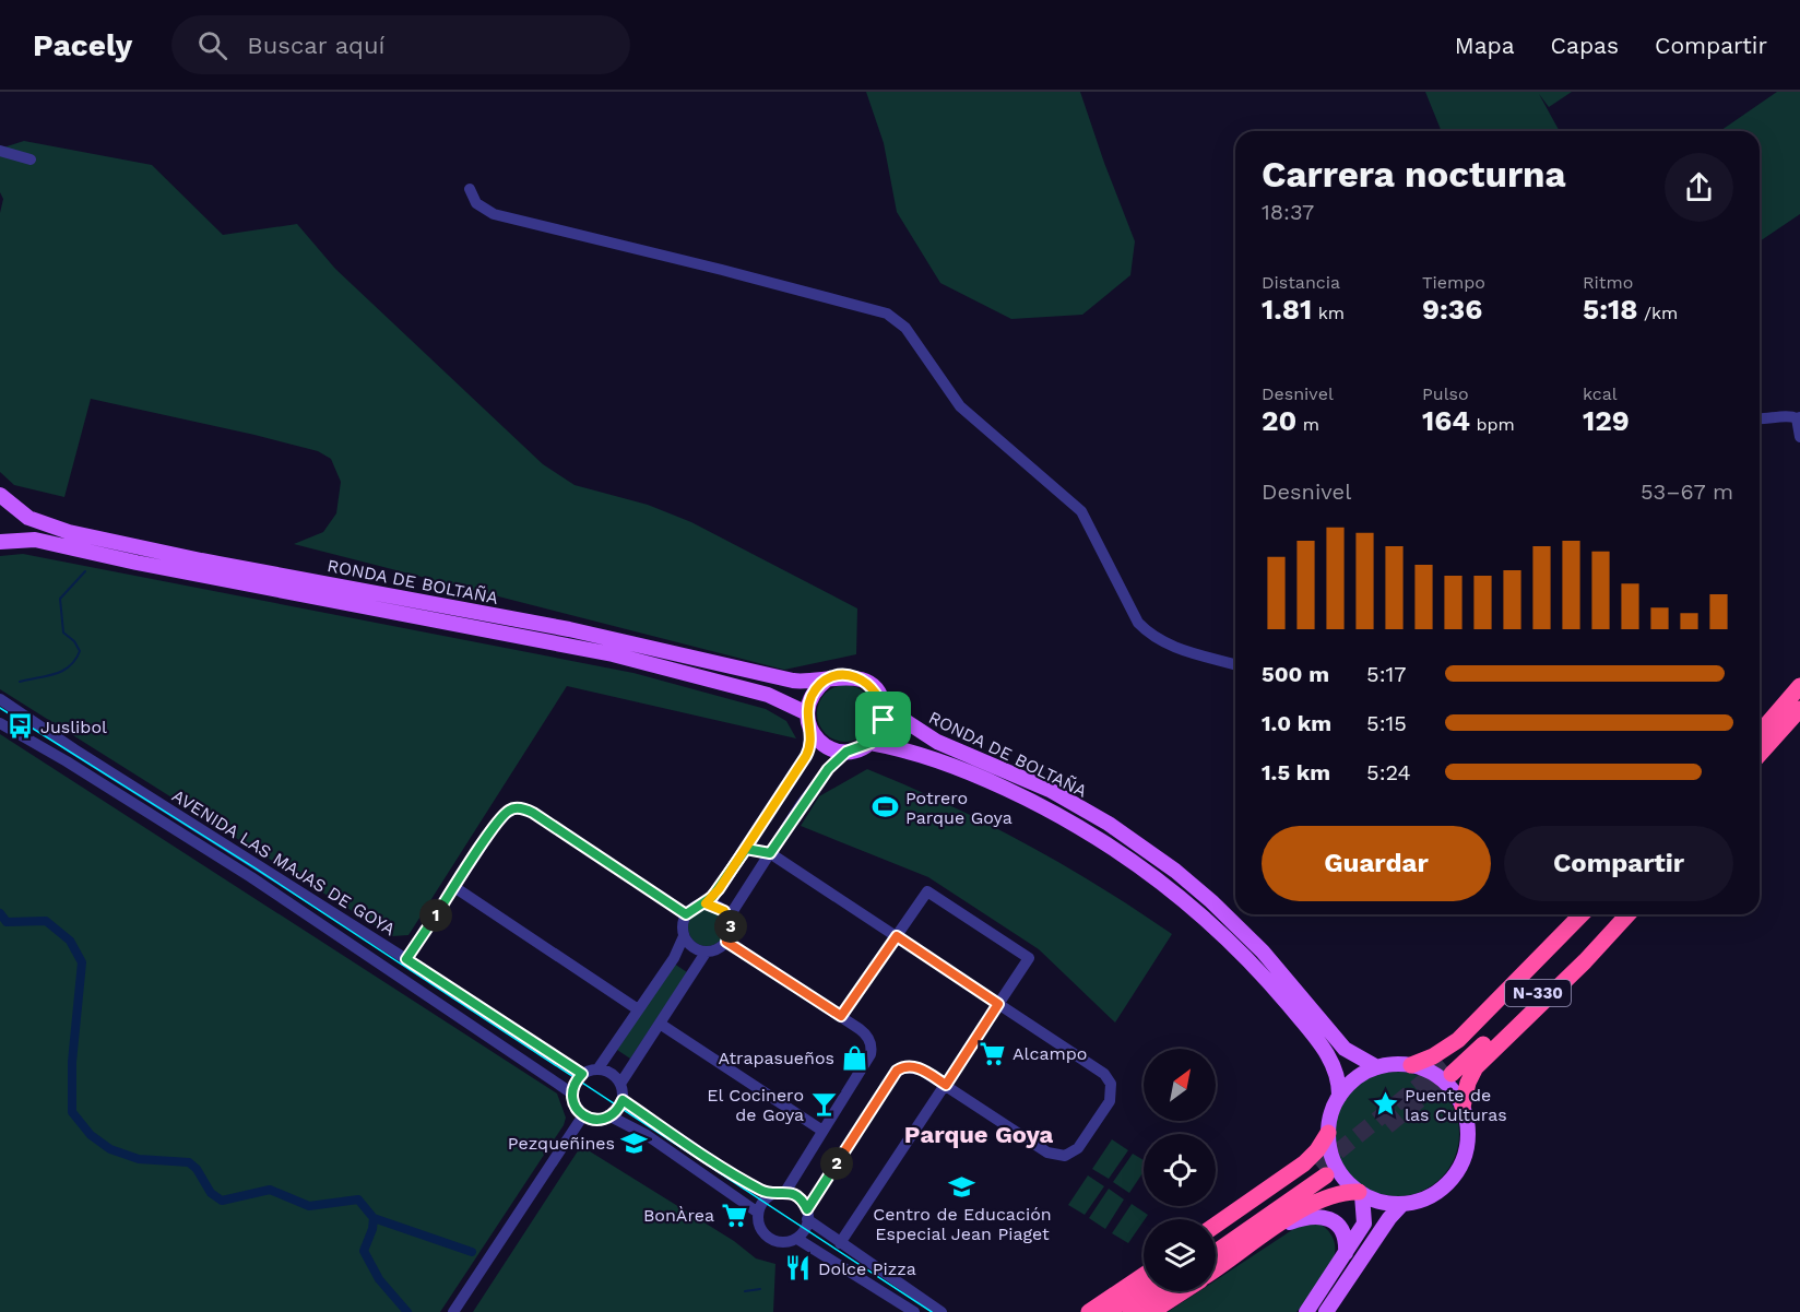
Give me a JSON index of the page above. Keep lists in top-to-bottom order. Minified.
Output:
{"streets":{"highway":["N-330"],"main road":["RONDA DE BOLTAÑA"],"street":["AVENIDA LAS MAJAS DE GOYA"]},"districts":["Parque Goya"],"places":{"bus stop":["Juslibol"],"sports":["Potrero Parque Goya"],"supermarket":["Alcampo","BonÀrea"],"shop":["Atrapasueños"],"bar":["El Cocinero de Goya"],"place":["Puente de las Culturas"],"school or university":["Pezqueñines","Centro de Educación Especial Jean Piaget"],"restaurant":["Dolce Pizza"]},"north":"top right","page":{"header":"Pacely","search":"Buscar aquí","nav":["Mapa","Capas","Compartir"],"heading":["Carrera nocturna","18:37"],"stats":[["Distancia","1.81 km"],["Tiempo","9:36"],["Ritmo","5:18 /km"],["Desnivel","20 m"],["Pulso","164 bpm"],["kcal","129"]],"chart":["Desnivel","53–67 m"],"list":[{"name":"500 m","note":"5:17"},{"name":"1.0 km","note":"5:15"},{"name":"1.5 km","note":"5:24"}],"buttons":["Guardar","Compartir"],"pins":["1","3","2"]}}
